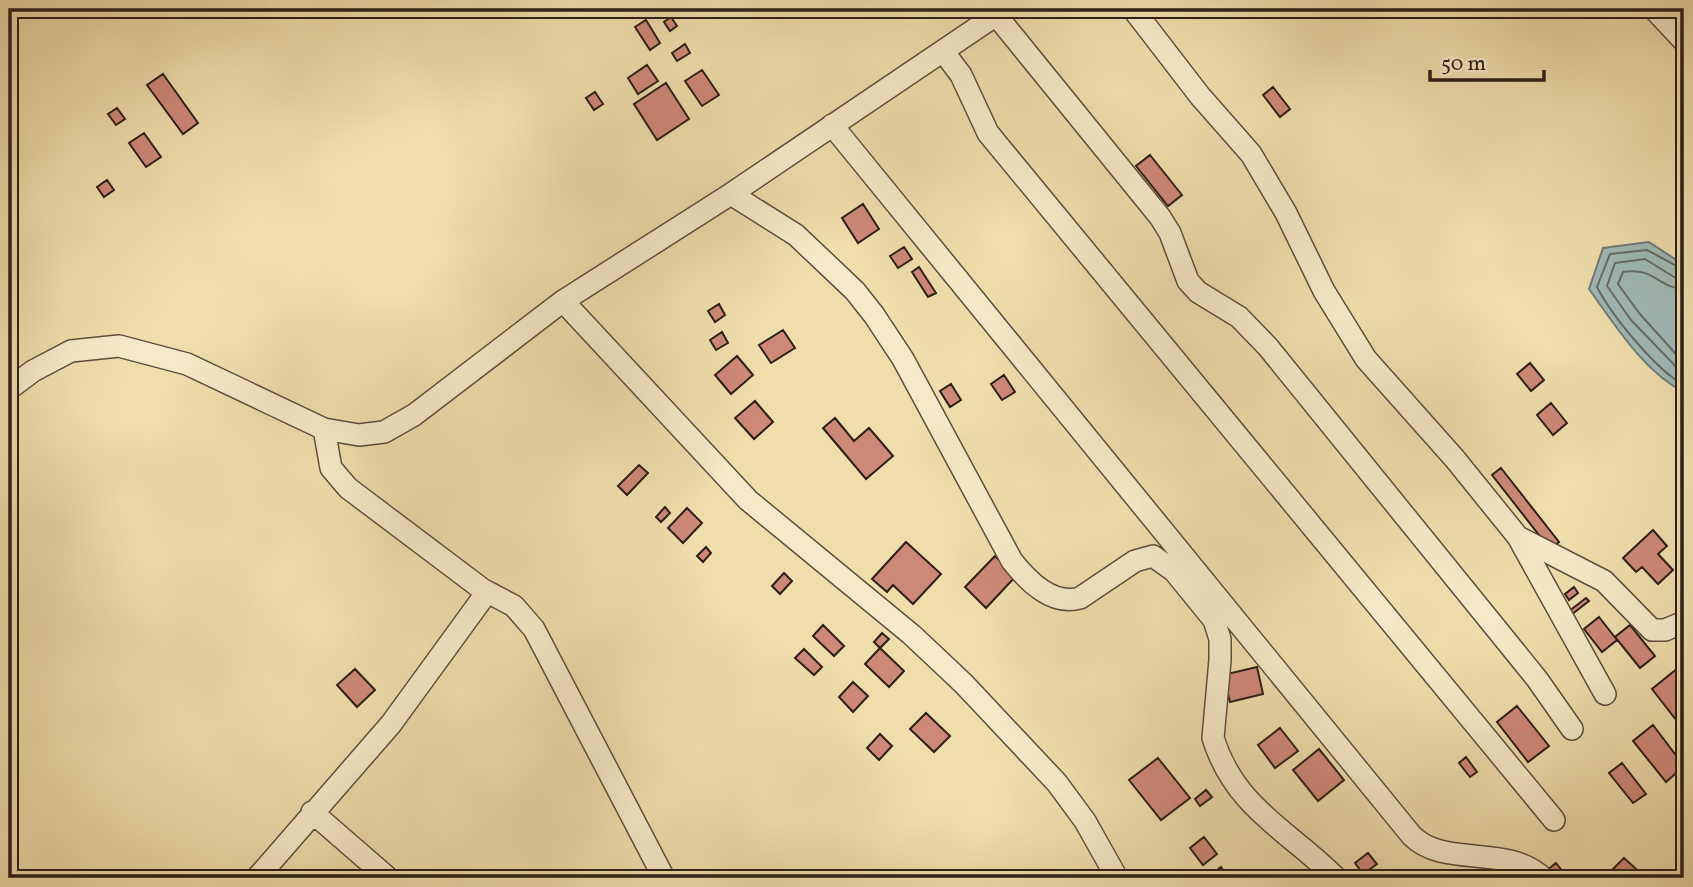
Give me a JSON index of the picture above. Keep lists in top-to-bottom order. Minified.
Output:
{"scale_bar":"50 m"}
